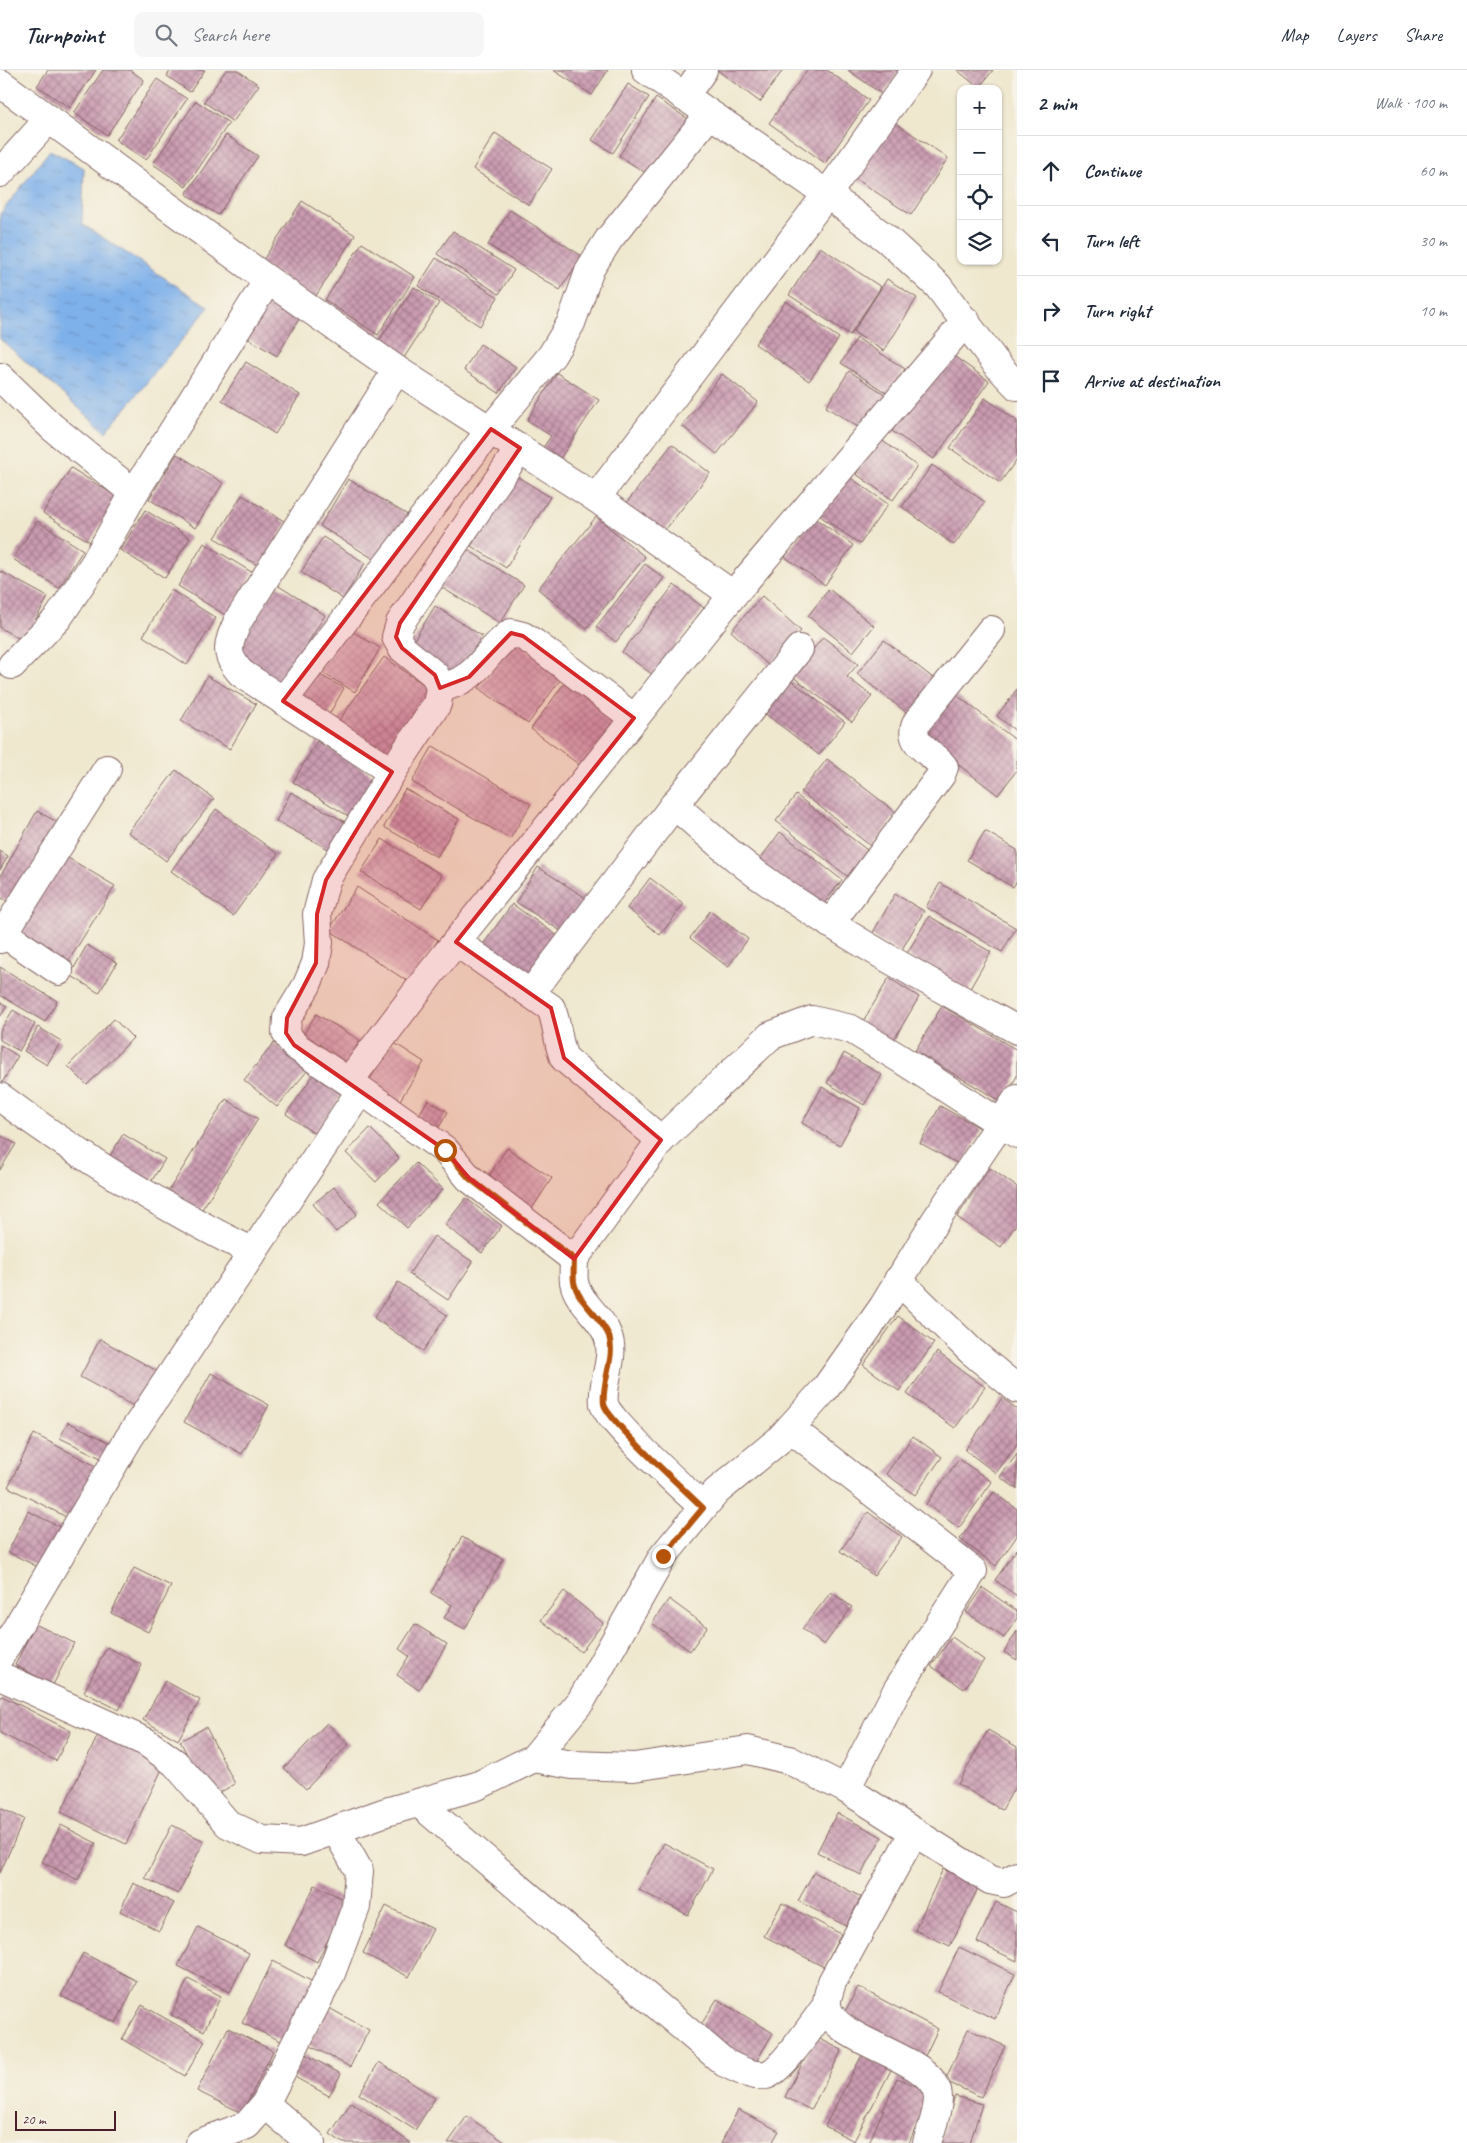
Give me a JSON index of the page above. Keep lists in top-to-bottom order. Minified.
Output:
{"scale_bar":"20 m","page":{"header":"Turnpoint","search":"Search here","nav":["Map","Layers","Share"],"heading":["2 min","Walk · 100 m"],"map_buttons":["+","−"],"list":[["Continue","60 m"],["Turn left","30 m"],["Turn right","10 m"],"Arrive at destination"],"scale":"20 m"}}
